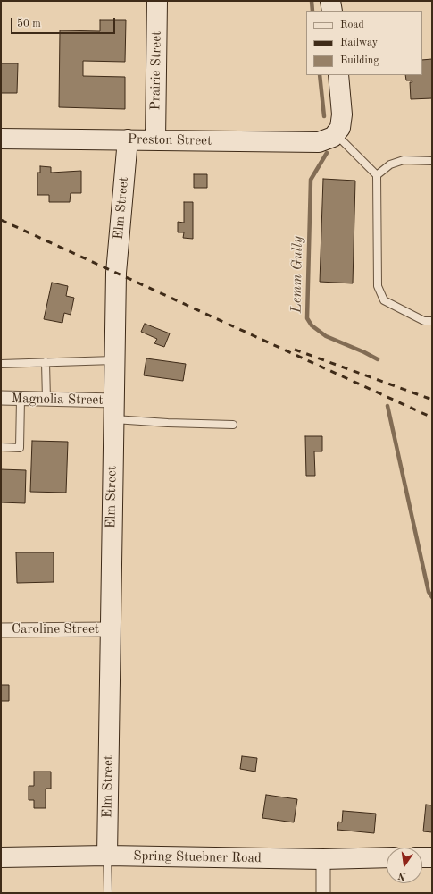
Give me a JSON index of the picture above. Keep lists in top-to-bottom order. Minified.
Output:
{"streets":{"street":["Prairie Street","Preston Street","Elm Street","Magnolia Street","Caroline Street","Spring Stuebner Road"]},"crossings":[["Prairie Street","Preston Street"],["Preston Street","Elm Street"],["Elm Street","Magnolia Street"],["Elm Street","Caroline Street"],["Elm Street","Spring Stuebner Road"]],"water":["Lemm Gully"],"legend":["Road","Railway","Building"],"scale_bar":"50 m","north":"bottom"}
